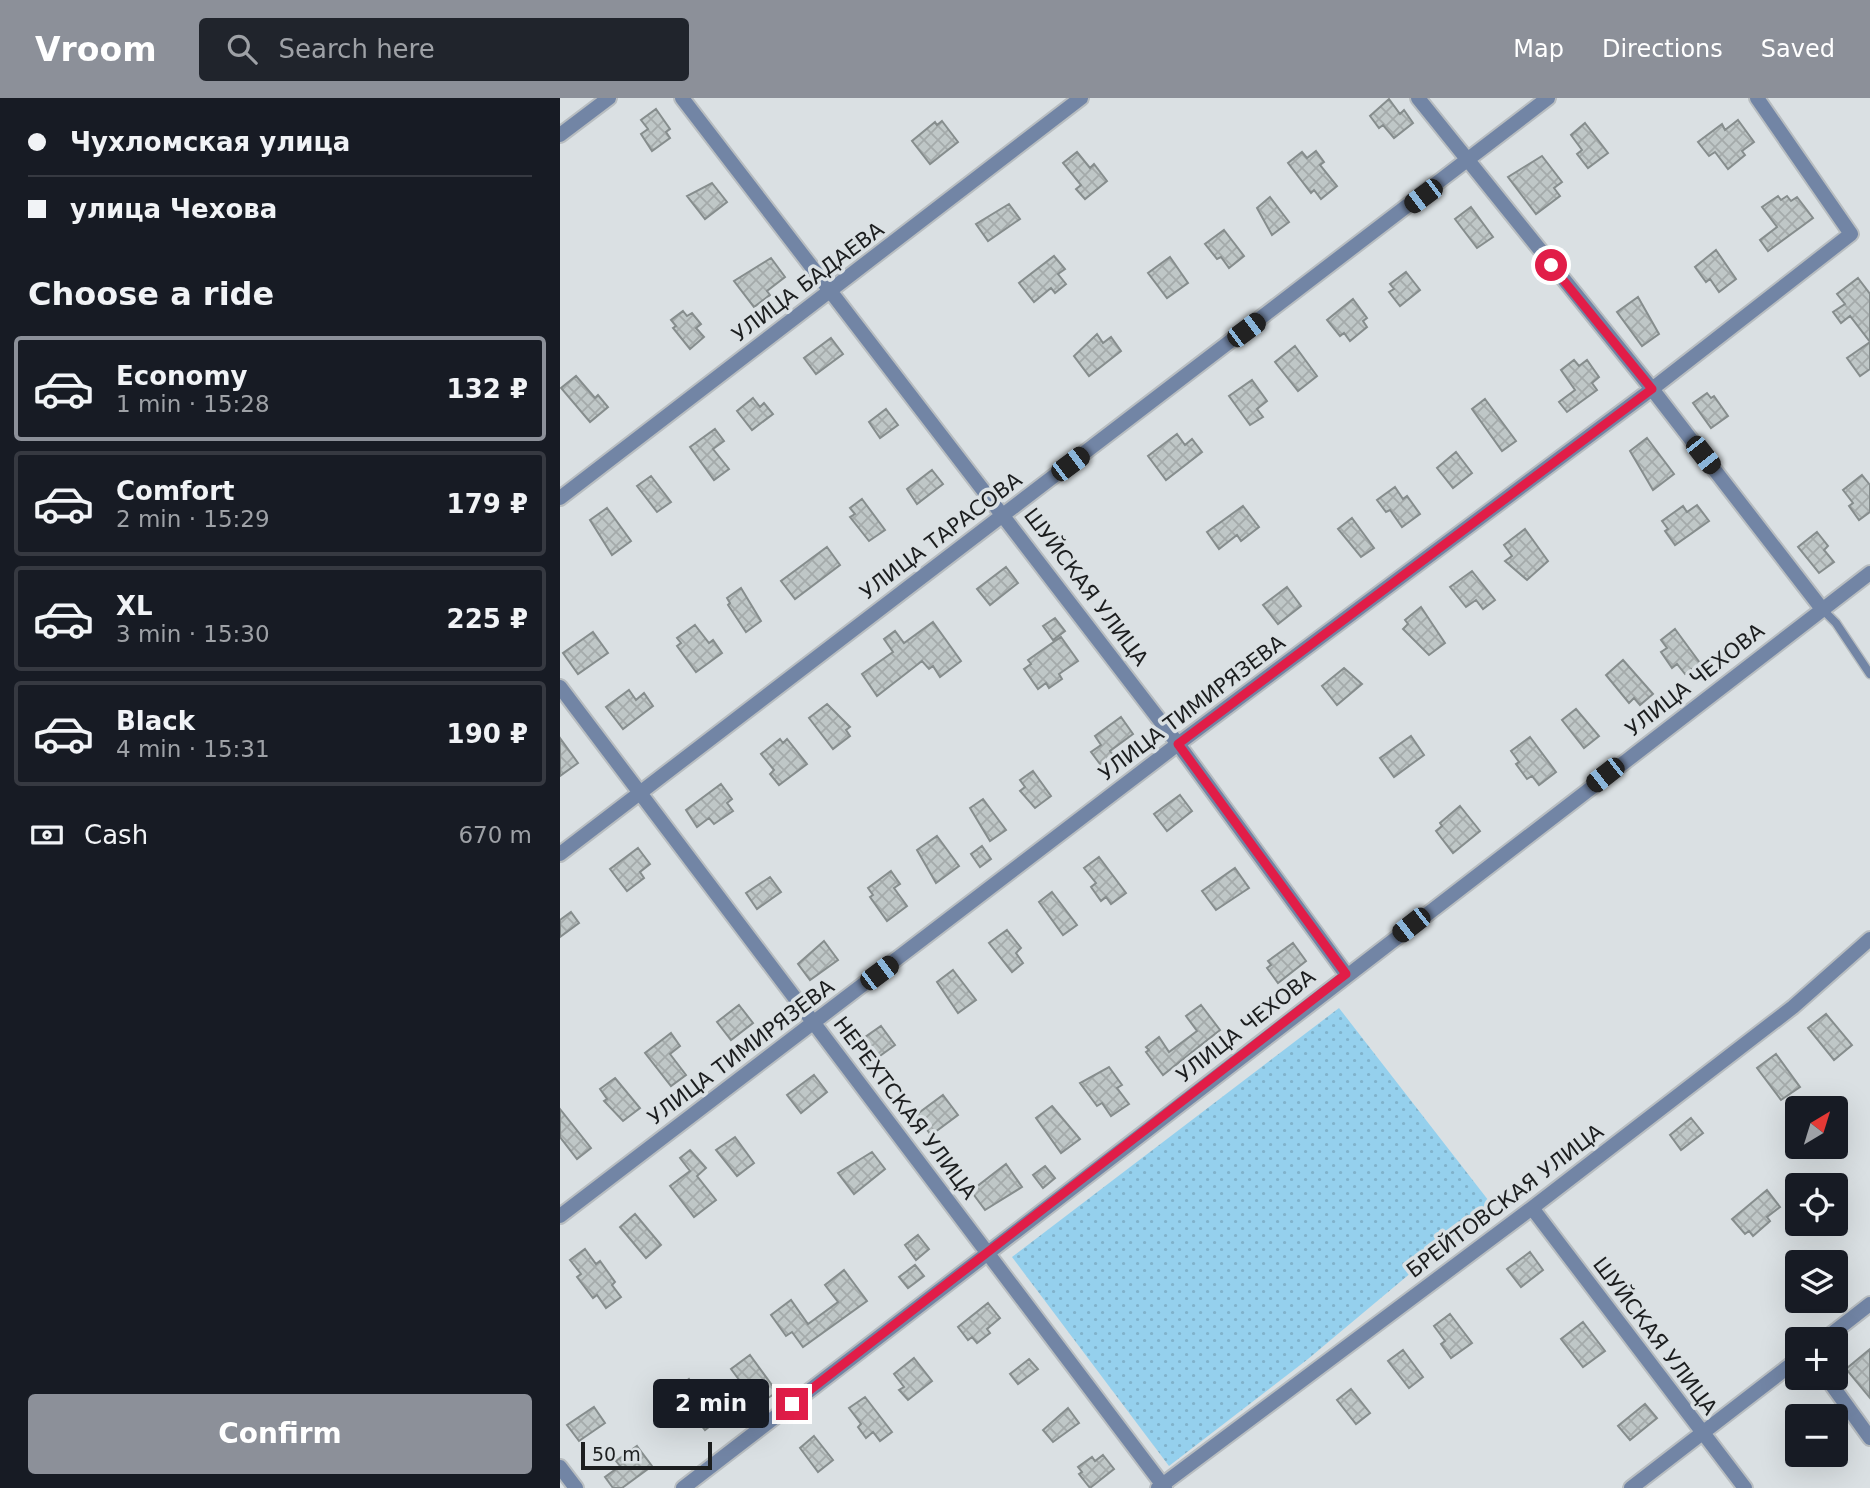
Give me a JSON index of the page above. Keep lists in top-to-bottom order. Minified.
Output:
{"streets":{"street":["УЛИЦА БАДАЕВА","УЛИЦА ТАРАСОВА","ШУЙСКАЯ УЛИЦА","УЛИЦА ЧЕХОВА","УЛИЦА ТИМИРЯЗЕВА","НЕРЕХТСКАЯ УЛИЦА","БРЕЙТОВСКАЯ УЛИЦА"]},"crossings":[["УЛИЦА БАДАЕВА","ШУЙСКАЯ УЛИЦА"],["УЛИЦА ТАРАСОВА","ШУЙСКАЯ УЛИЦА"],["УЛИЦА ТАРАСОВА","НЕРЕХТСКАЯ УЛИЦА"],["ШУЙСКАЯ УЛИЦА","УЛИЦА ЧЕХОВА"],["ШУЙСКАЯ УЛИЦА","УЛИЦА ТИМИРЯЗЕВА"],["ШУЙСКАЯ УЛИЦА","БРЕЙТОВСКАЯ УЛИЦА"],["УЛИЦА ЧЕХОВА","НЕРЕХТСКАЯ УЛИЦА"],["УЛИЦА ТИМИРЯЗЕВА","НЕРЕХТСКАЯ УЛИЦА"],["НЕРЕХТСКАЯ УЛИЦА","БРЕЙТОВСКАЯ УЛИЦА"]],"scale_bar":"50 m","north":"top right","page":{"header":"Vroom","search":"Search here","nav":["Map","Directions","Saved"],"banner":["Чухломская улица","улица Чехова"],"heading":"Choose a ride","list":[{"name":"Economy","note":"1 min · 15:28","value":"132 ₽"},{"name":"Comfort","note":"2 min · 15:29","value":"179 ₽"},{"name":"XL","note":"3 min · 15:30","value":"225 ₽"},{"name":"Black","note":"4 min · 15:31","value":"190 ₽"}],"pay":["Cash","670 m"],"map_buttons":["+","−"],"bubble":"2 min","buttons":"Confirm","scale":"50 m"}}
